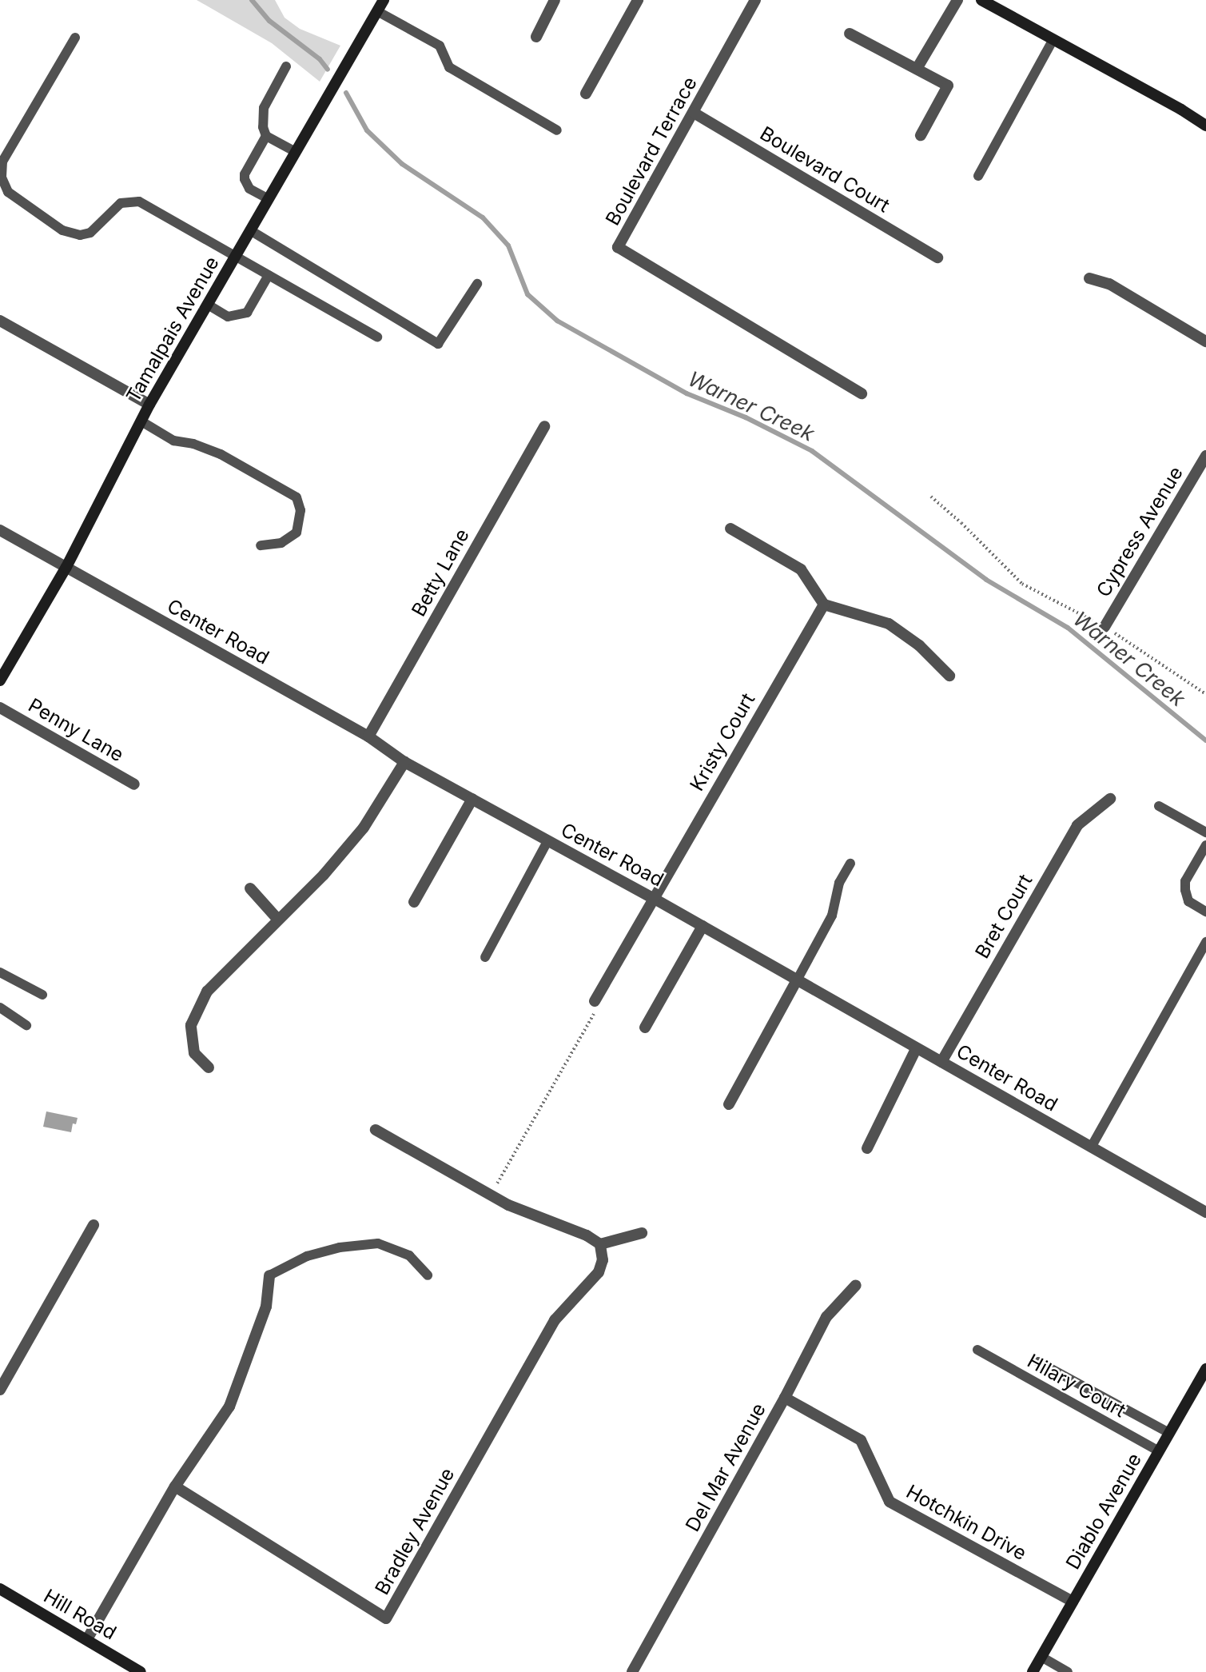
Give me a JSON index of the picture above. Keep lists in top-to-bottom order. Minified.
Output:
{"streets":{"street":["Boulevard Terrace","Boulevard Court","Tamalpais Avenue","Cypress Avenue","Betty Lane","Center Road","Penny Lane","Kristy Court","Bret Court","Del Mar Avenue","Diablo Avenue","Hotchkin Drive","Bradley Avenue","Hill Road"],"lane":["Hilary Court"]},"crossings":[["Boulevard Terrace","Boulevard Court"],["Tamalpais Avenue","Center Road"],["Betty Lane","Center Road"],["Center Road","Kristy Court"],["Center Road","Bret Court"],["Hilary Court","Diablo Avenue"],["Del Mar Avenue","Hotchkin Drive"],["Diablo Avenue","Hotchkin Drive"]],"water":["Warner Creek"]}
